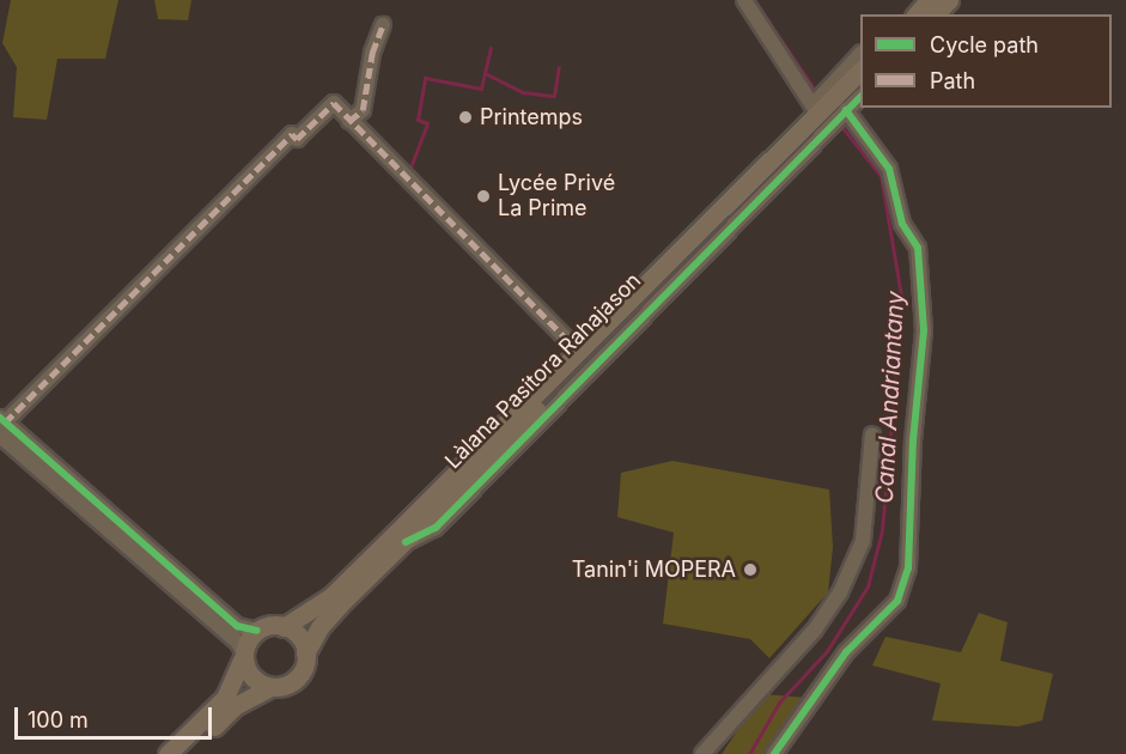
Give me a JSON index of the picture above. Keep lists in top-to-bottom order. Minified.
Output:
{"streets":{"main road":["Làlana Pasitora Rahajason"]},"water":["Canal Andriantany"],"places":["Printemps","Lycée Privé La Prime","Tanin'i MOPERA"],"legend":["Cycle path","Path"],"scale_bar":"100 m"}
